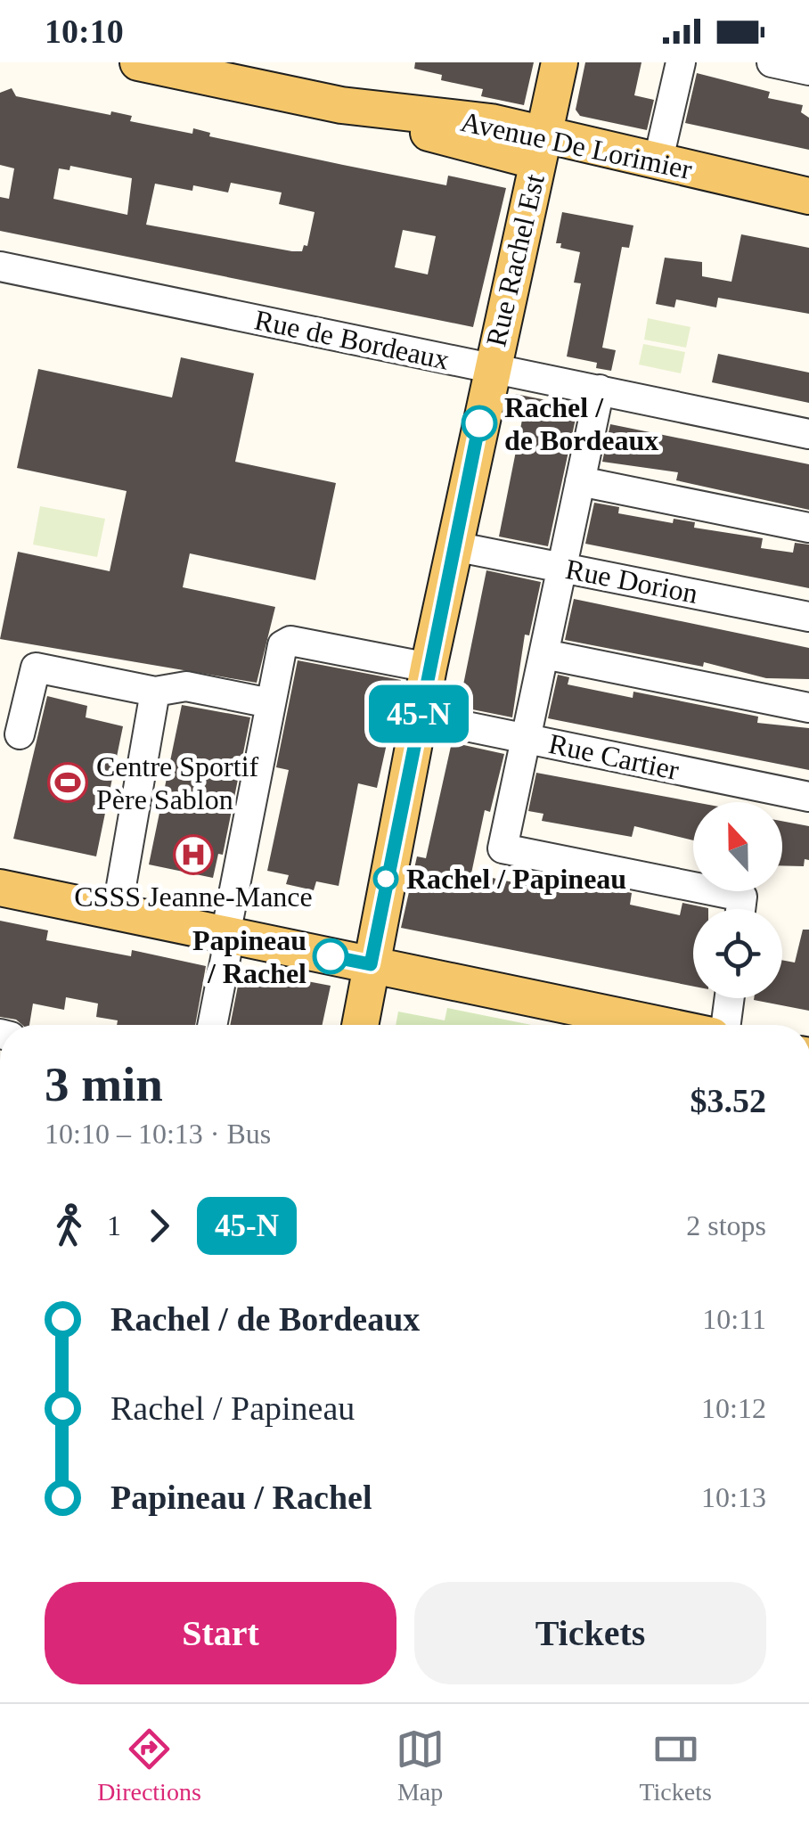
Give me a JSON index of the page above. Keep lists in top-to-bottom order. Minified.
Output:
{"streets":{"main road":["Avenue De Lorimier","Rue Rachel Est"],"street":["Rue de Bordeaux","Rue Dorion","Rue Cartier"]},"crossings":[["Avenue De Lorimier","Rue Rachel Est"],["Rue Rachel Est","Rue de Bordeaux"],["Rue Rachel Est","Rue Dorion"],["Rue Rachel Est","Rue Cartier"]],"places":{"other":["Rachel / de Bordeaux","Rachel / Papineau","Papineau / Rachel"],"sports":["Centre Sportif Père Sablon"],"hospital":["CSSS Jeanne-Mance"]},"lines":["bus line 45-N"],"north":"top","page":{"status":"10:10","on_map":"45-N","heading":["3 min","10:10 – 10:13 · Bus","$3.52"],"legs":["1","45-N","2 stops"],"list":[{"name":"Rachel / de Bordeaux","value":"10:11"},{"name":"Rachel / Papineau","value":"10:12"},{"name":"Papineau / Rachel","value":"10:13"}],"buttons":["Start","Tickets"],"tabs":["Directions","Map","Tickets"]}}
